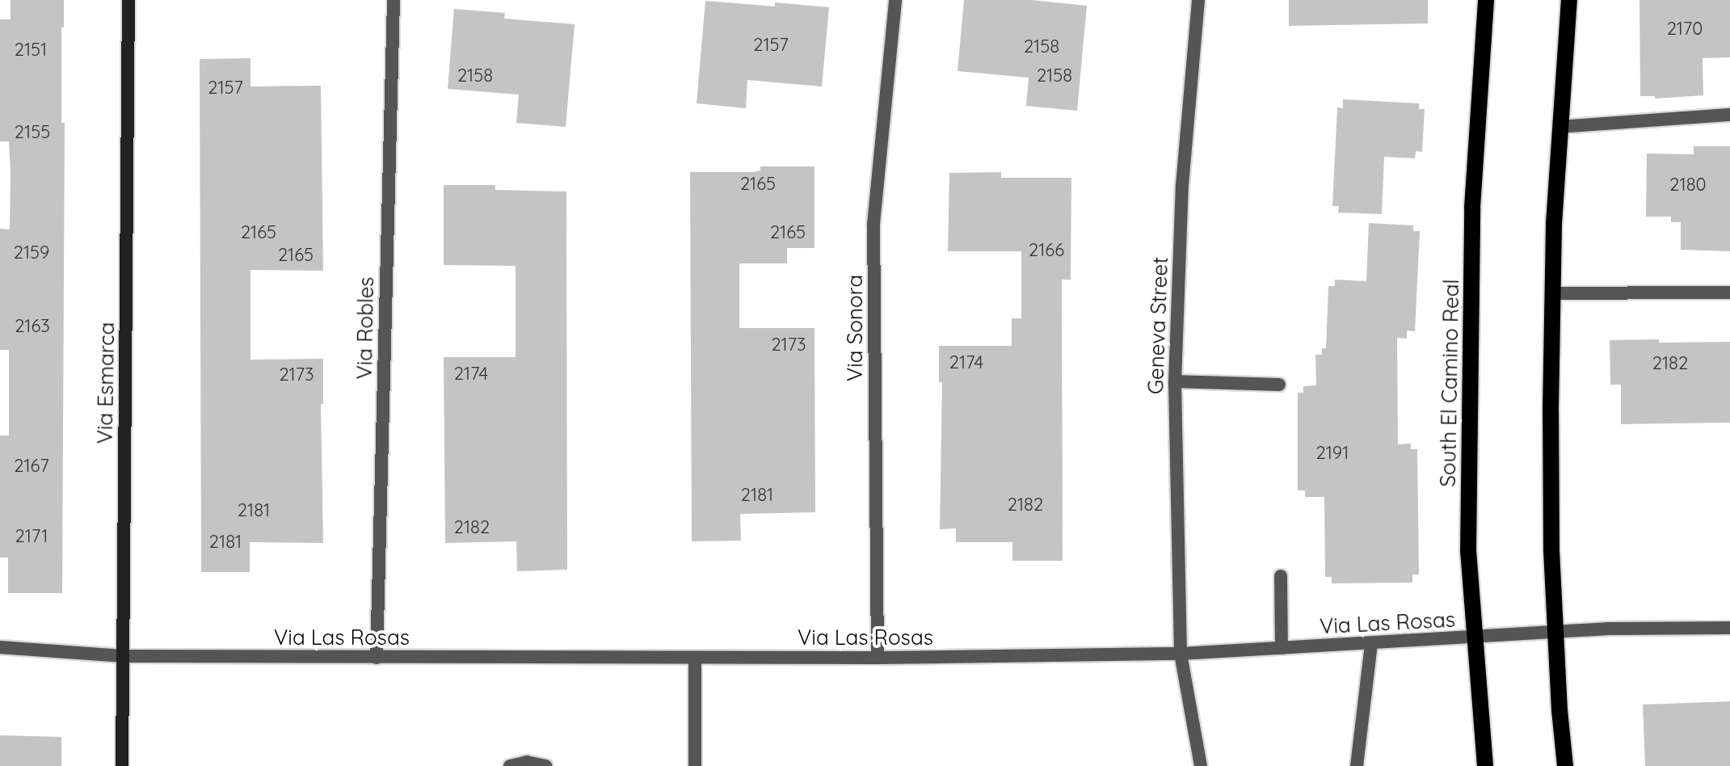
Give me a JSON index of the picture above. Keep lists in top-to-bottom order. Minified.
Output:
{"streets":{"main road":["South El Camino Real"],"street":["Geneva Street","Via Robles","Via Sonora","Via Esmarca","Via Las Rosas"]},"crossings":[["Geneva Street","Via Las Rosas"],["Via Robles","Via Las Rosas"],["Via Sonora","Via Las Rosas"],["Via Esmarca","Via Las Rosas"],["South El Camino Real","Via Las Rosas"]],"house_numbers":["2170","2157","2158","2151","2158","2158","2157","2155","2165","2180","2165","2165","2166","2159","2165","2163","2173","2174","2182","2174","2173","2191","2167","2181","2182","2181","2182","2171","2181"]}
